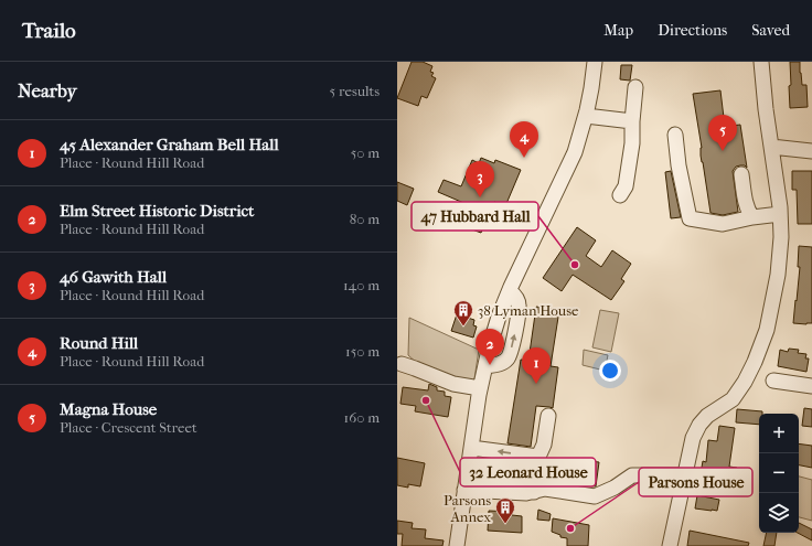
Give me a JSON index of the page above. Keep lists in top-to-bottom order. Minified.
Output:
{"places":{"other":["47 Hubbard Hall","32 Leonard House","Parsons House"],"building":["38 Lyman House","Parsons Annex"]},"page":{"header":"Trailo","nav":["Map","Directions","Saved"],"heading":["Nearby","5 results"],"pins":["5","4","3","2","1"],"list":[{"mark":"1","name":"45 Alexander Graham Bell Hall","note":"Place · Round Hill Road","value":"50 m"},{"mark":"2","name":"Elm Street Historic District","note":"Place · Round Hill Road","value":"80 m"},{"mark":"3","name":"46 Gawith Hall","note":"Place · Round Hill Road","value":"140 m"},{"mark":"4","name":"Round Hill","note":"Place · Round Hill Road","value":"150 m"},{"mark":"5","name":"Magna House","note":"Place · Crescent Street","value":"160 m"}],"map_buttons":["+","−"]}}
